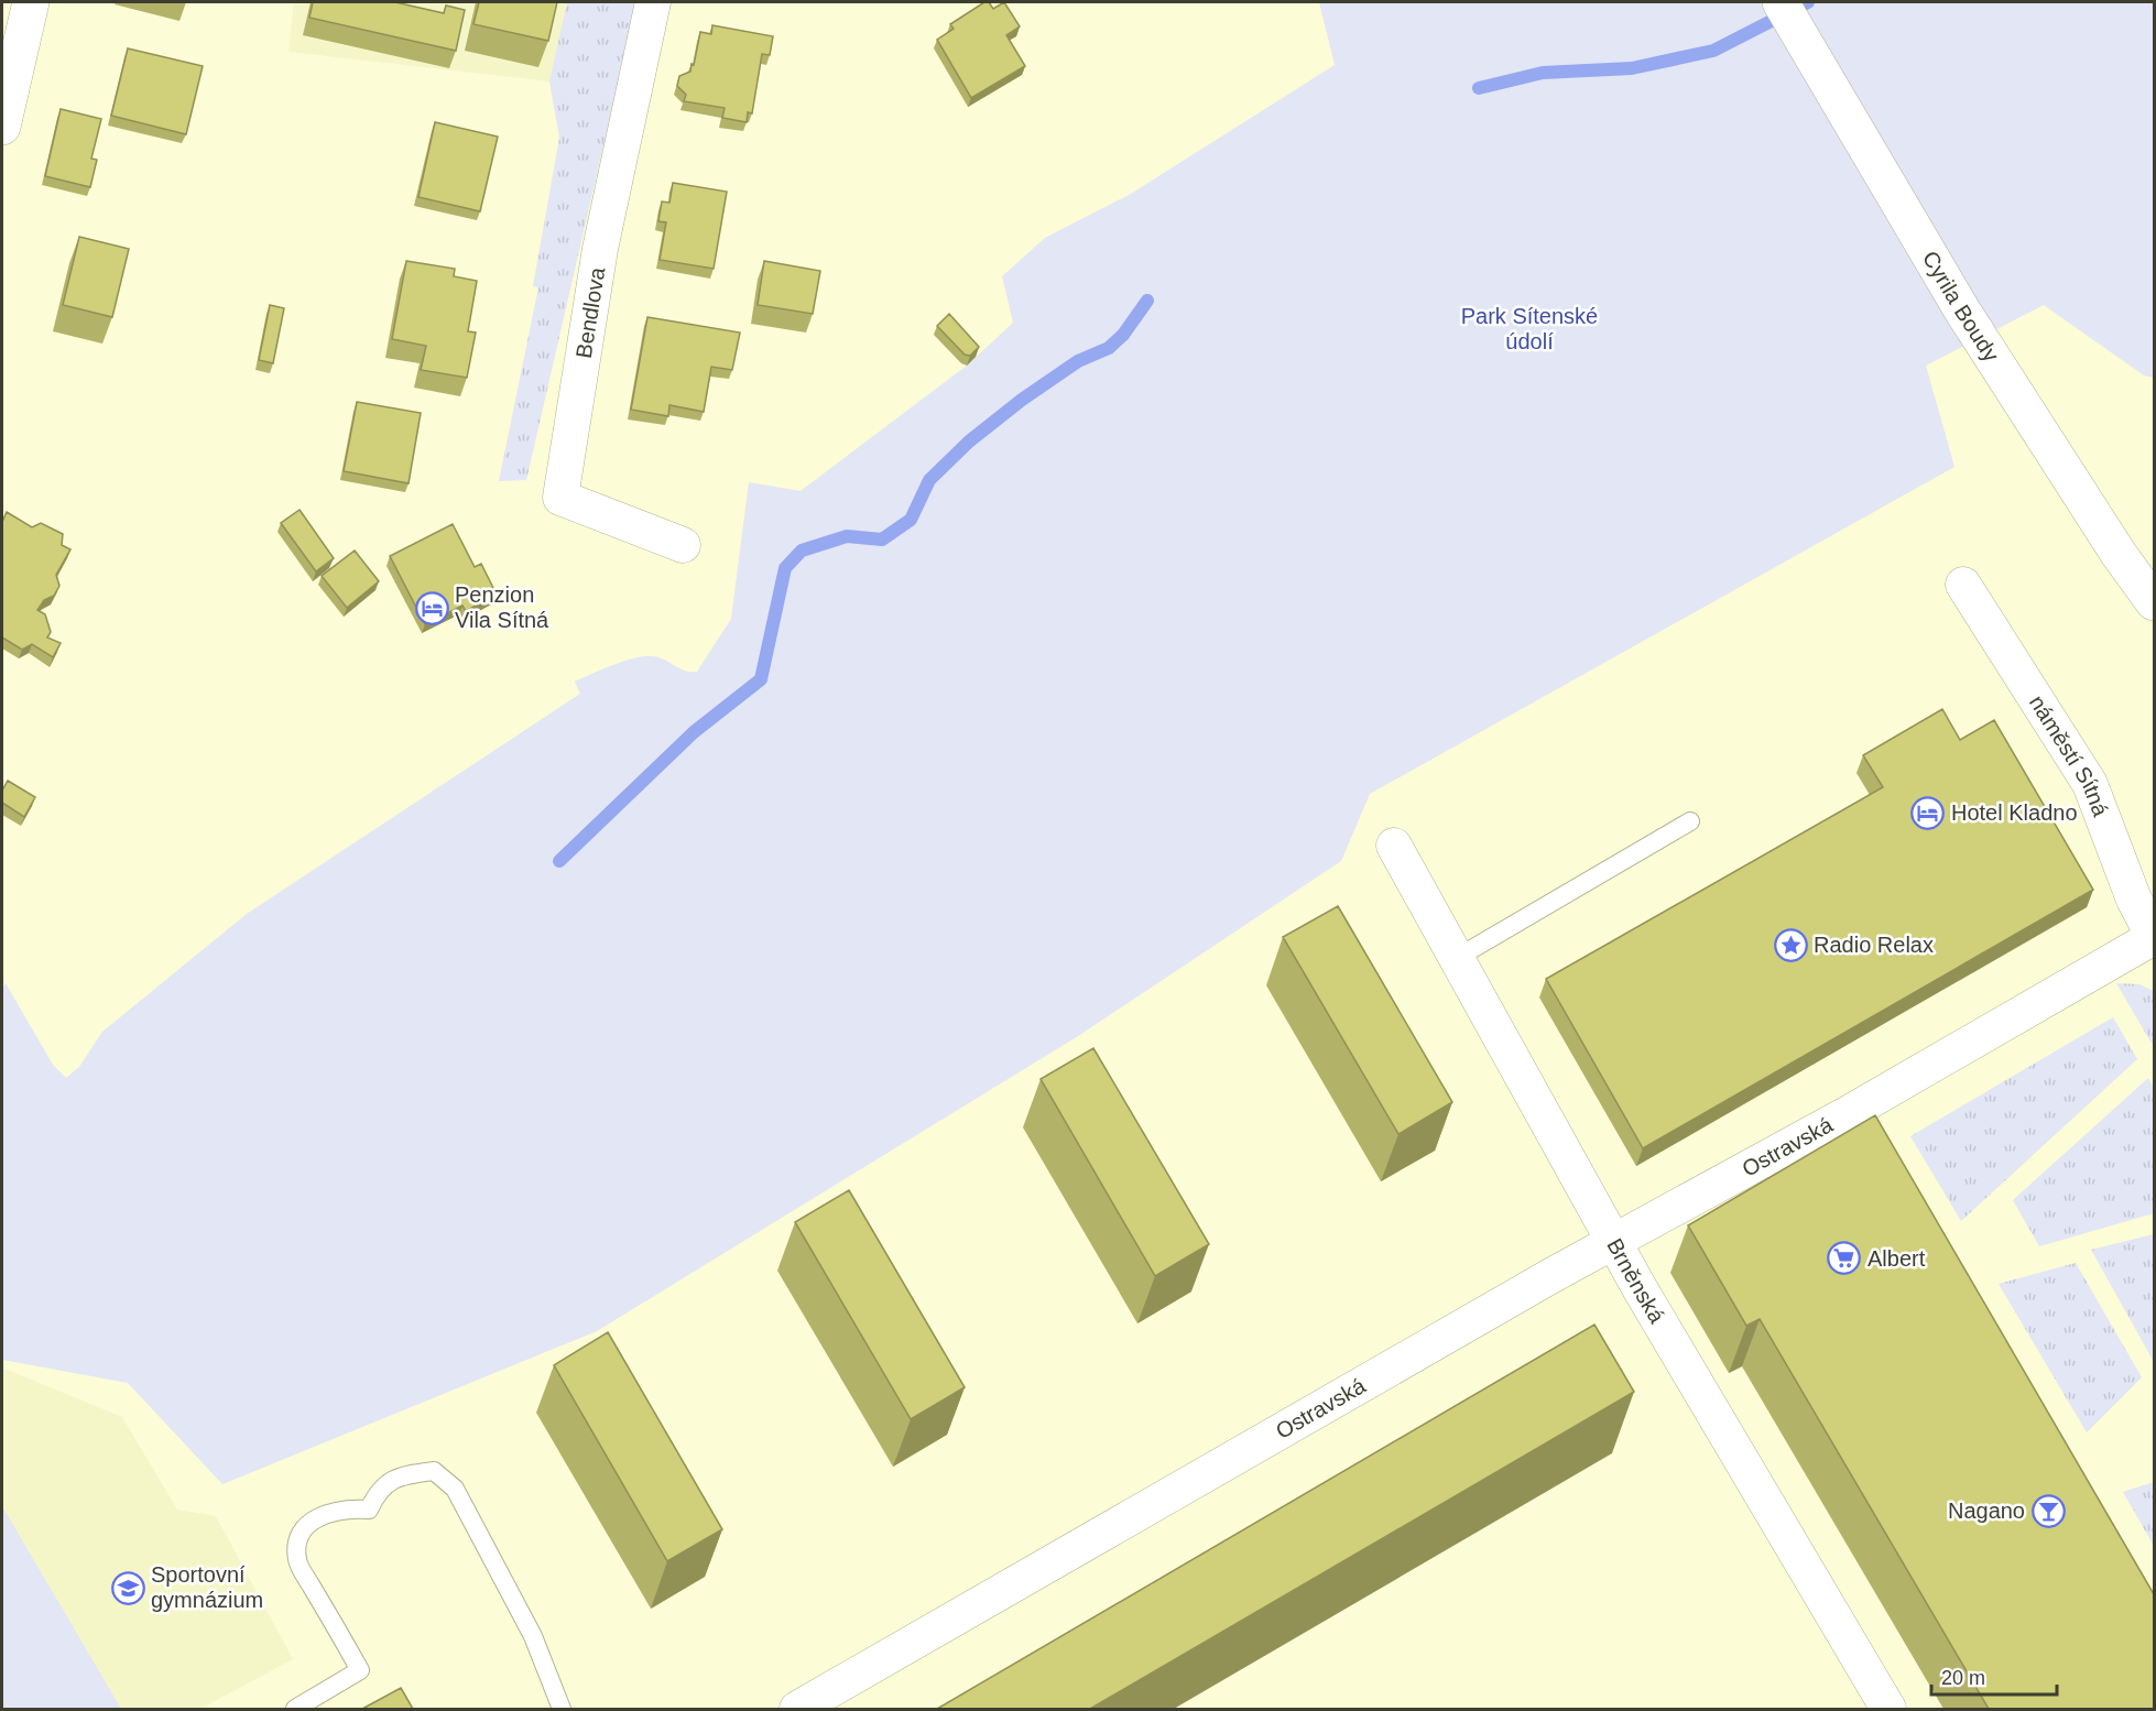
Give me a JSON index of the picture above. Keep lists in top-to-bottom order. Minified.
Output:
{"streets":{"street":["Cyrila Boudy","Bendlova","náměstí Sítná","Ostravská","Brněnská"]},"crossings":[["náměstí Sítná","Ostravská"],["Ostravská","Brněnská"]],"parks":["Park Sítenské údolí"],"places":{"hotel":["Penzion Vila Sítná","Hotel Kladno"],"place":["Radio Relax"],"supermarket":["Albert"],"bar":["Nagano"],"school or university":["Sportovní gymnázium"]},"scale_bar":"20 m"}
